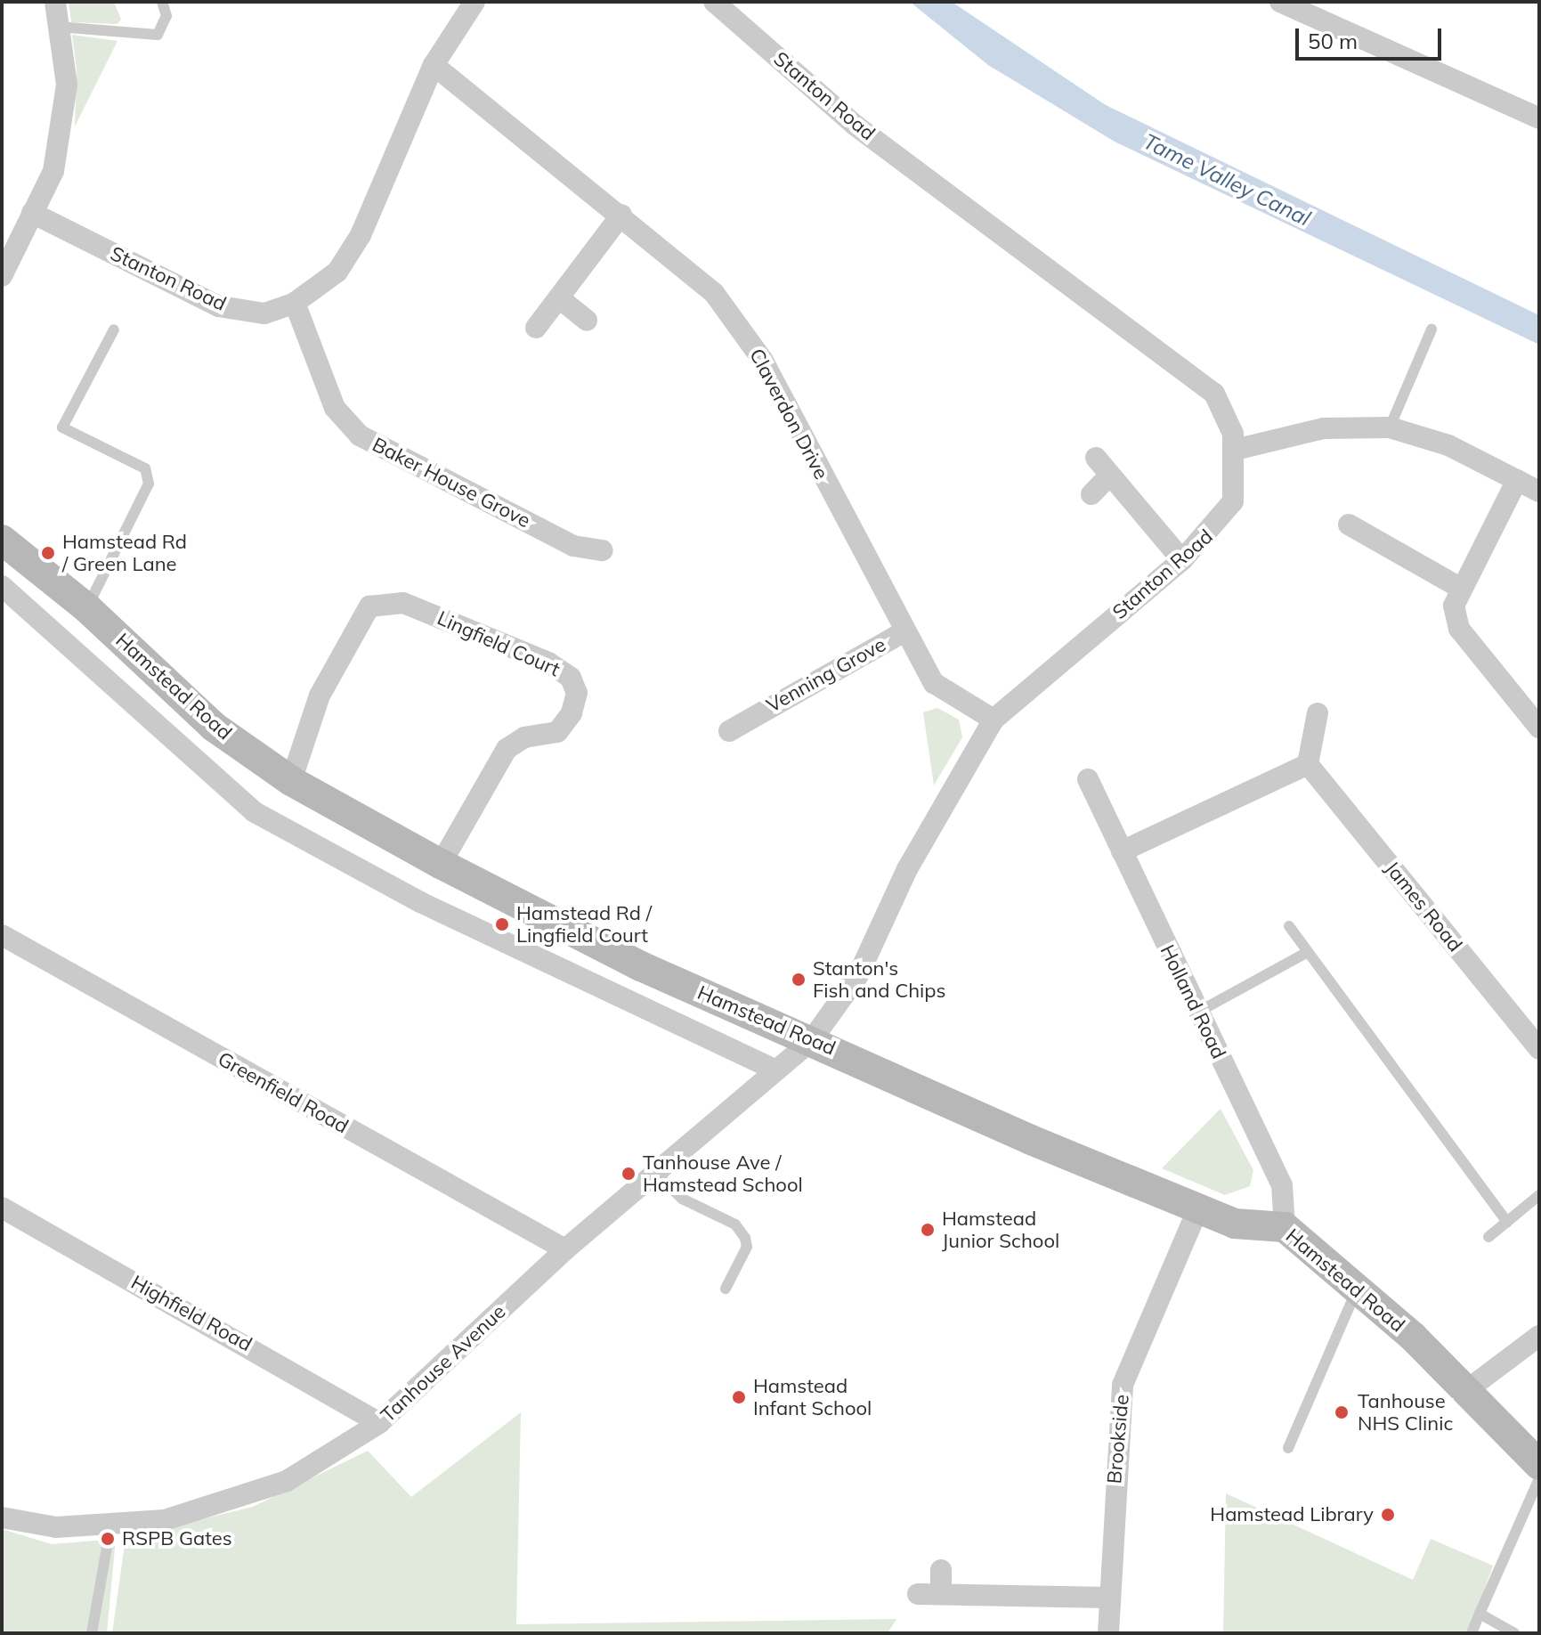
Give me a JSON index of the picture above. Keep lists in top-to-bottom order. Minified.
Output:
{"streets":{"main road":["Hamstead Road"],"street":["Stanton Road","Claverdon Drive","Baker House Grove","Lingfield Court","Venning Grove","James Road","Holland Road","Greenfield Road","Highfield Road","Tanhouse Avenue","Brookside"]},"crossings":[["Stanton Road","Claverdon Drive"],["Stanton Road","Baker House Grove"],["Stanton Road","Hamstead Road"],["Stanton Road","Tanhouse Avenue"],["Claverdon Drive","Venning Grove"],["Lingfield Court","Hamstead Road"],["Hamstead Road","Holland Road"],["Hamstead Road","Tanhouse Avenue"],["Hamstead Road","Brookside"],["Greenfield Road","Tanhouse Avenue"],["Highfield Road","Tanhouse Avenue"]],"water":["Tame Valley Canal"],"places":["Hamstead Rd / Green Lane","Hamstead Rd / Lingfield Court","Stanton's Fish and Chips","Tanhouse Ave / Hamstead School","Hamstead Junior School","Hamstead Infant School","Tanhouse NHS Clinic","Hamstead Library","RSPB Gates"],"scale_bar":"50 m"}
